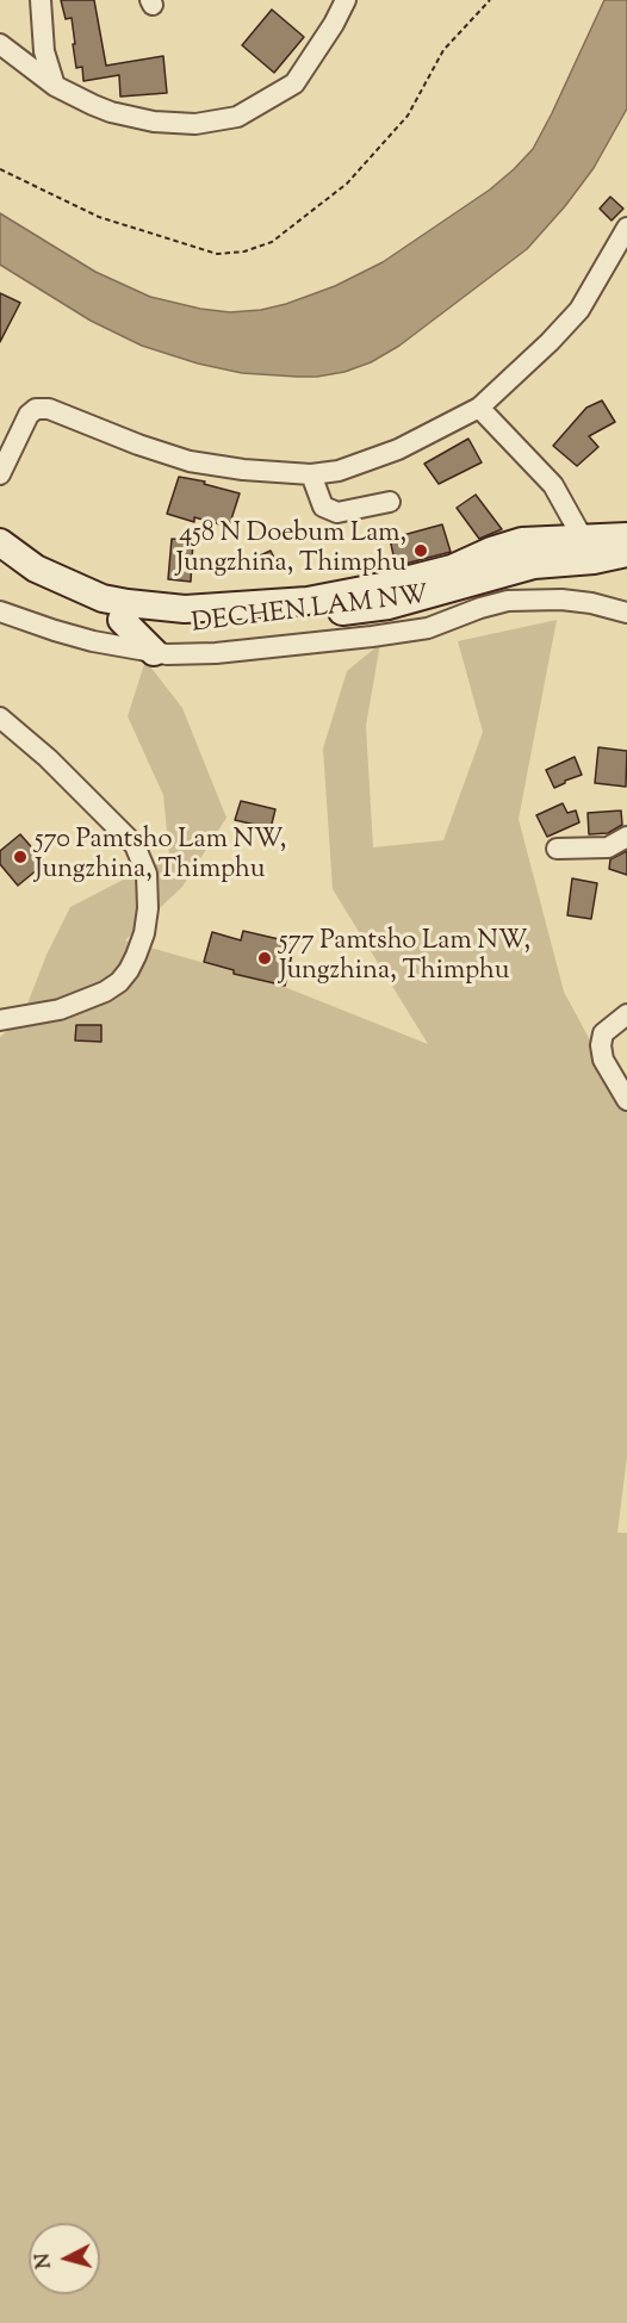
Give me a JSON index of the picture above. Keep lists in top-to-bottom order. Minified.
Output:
{"streets":{"street":["DECHEN LAM NW"]},"places":["458 N Doebum Lam, Jungzhina, Thimphu","570 Pamtsho Lam NW, Jungzhina, Thimphu","577 Pamtsho Lam NW, Jungzhina, Thimphu"],"north":"left"}
